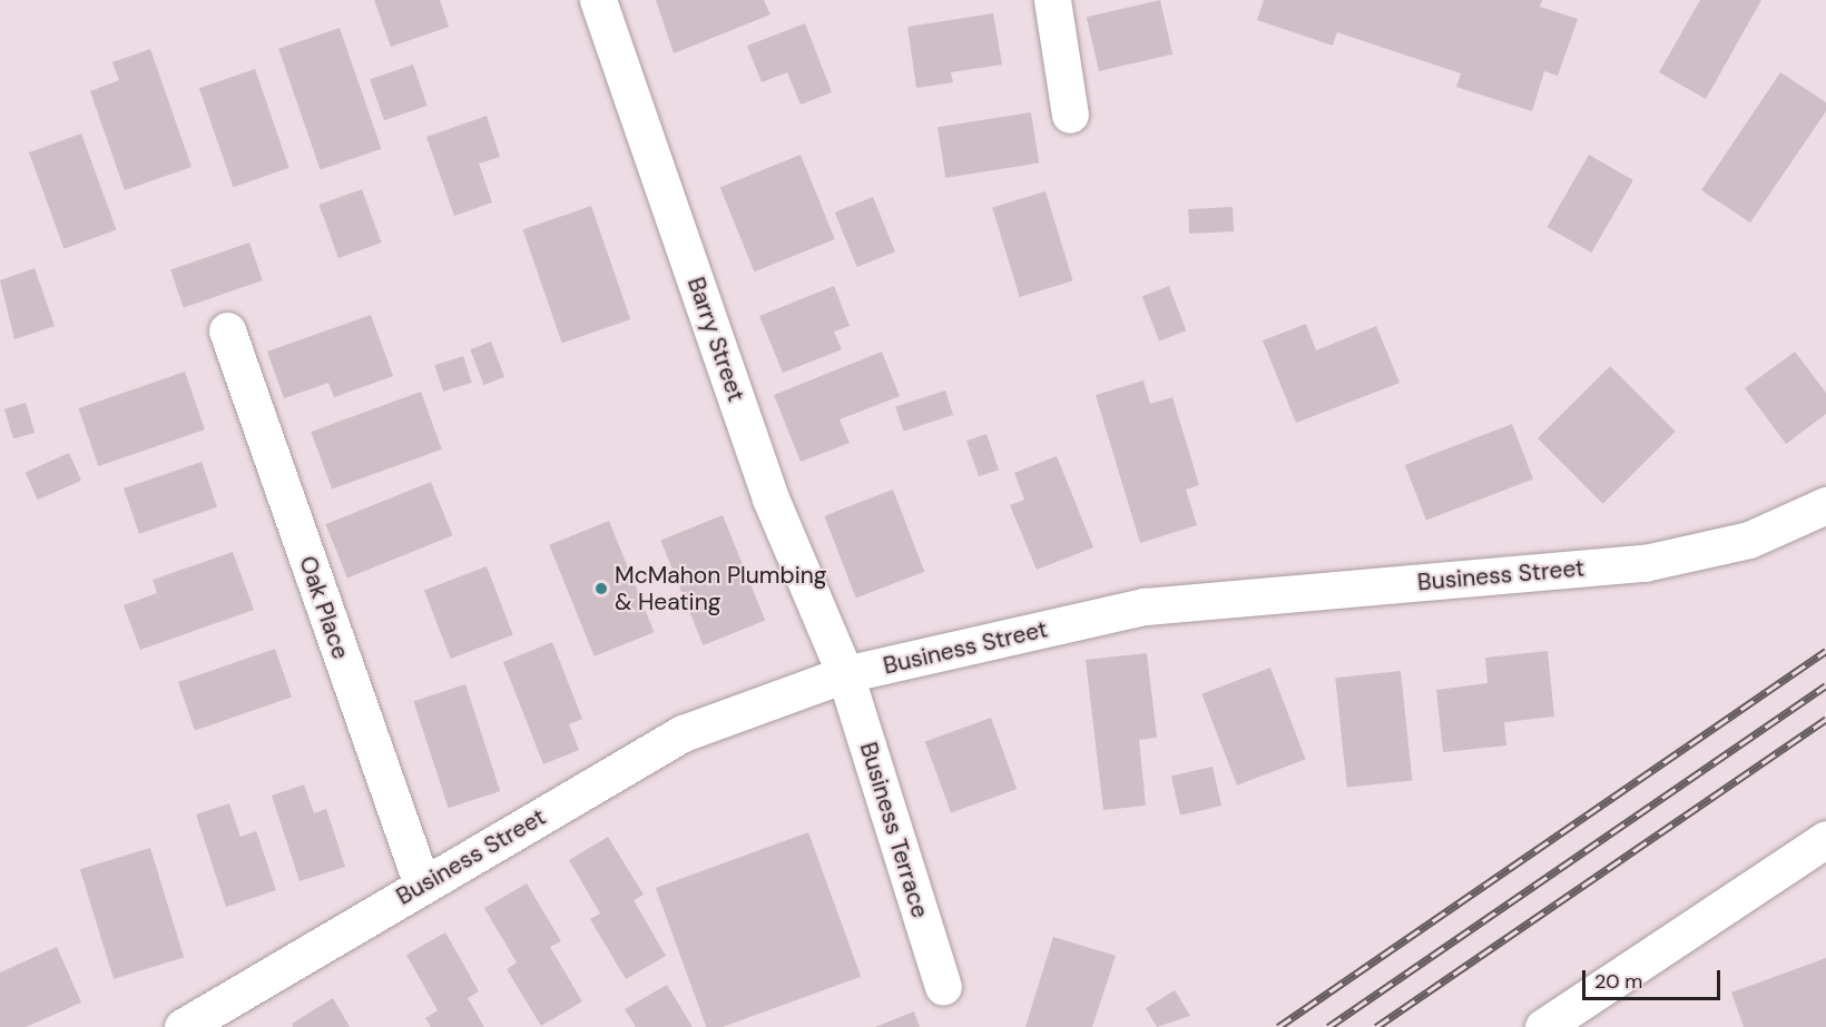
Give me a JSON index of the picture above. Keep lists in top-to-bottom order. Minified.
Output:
{"streets":{"street":["Barry Street","Business Street","Oak Place","Business Terrace"]},"crossings":[["Barry Street","Business Street"],["Barry Street","Business Terrace"],["Business Street","Oak Place"],["Business Street","Business Terrace"]],"places":["McMahon Plumbing & Heating"],"scale_bar":"20 m"}
